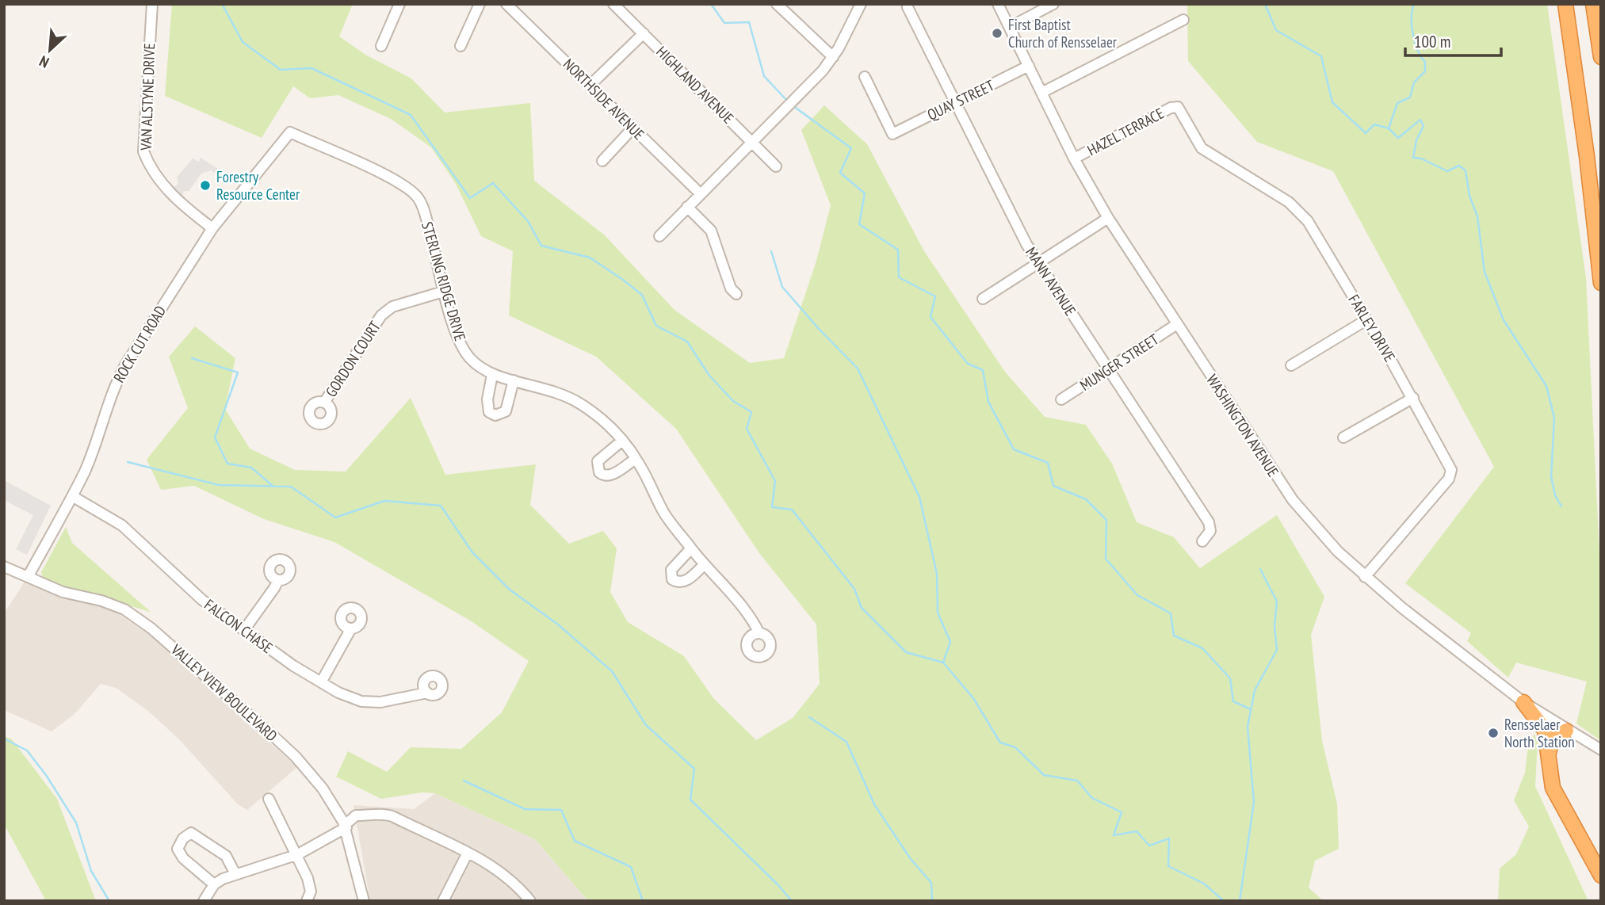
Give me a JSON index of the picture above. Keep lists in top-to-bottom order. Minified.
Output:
{"streets":{"street":["HIGHLAND AVENUE","VAN ALSTYNE DRIVE","NORTHSIDE AVENUE","QUAY STREET","HAZEL TERRACE","STERLING RIDGE DRIVE","MANN AVENUE","FARLEY DRIVE","ROCK CUT ROAD","GORDON COURT","MUNGER STREET","WASHINGTON AVENUE","FALCON CHASE","VALLEY VIEW BOULEVARD"]},"crossings":[["VAN ALSTYNE DRIVE","ROCK CUT ROAD"],["QUAY STREET","MANN AVENUE"],["QUAY STREET","WASHINGTON AVENUE"],["HAZEL TERRACE","FARLEY DRIVE"],["HAZEL TERRACE","WASHINGTON AVENUE"],["STERLING RIDGE DRIVE","ROCK CUT ROAD"],["STERLING RIDGE DRIVE","GORDON COURT"],["MANN AVENUE","MUNGER STREET"],["FARLEY DRIVE","WASHINGTON AVENUE"],["ROCK CUT ROAD","FALCON CHASE"],["ROCK CUT ROAD","VALLEY VIEW BOULEVARD"],["MUNGER STREET","WASHINGTON AVENUE"]],"places":["First Baptist Church of Rensselaer","Forestry Resource Center","Rensselaer North Station"],"scale_bar":"100 m","north":"bottom left"}
